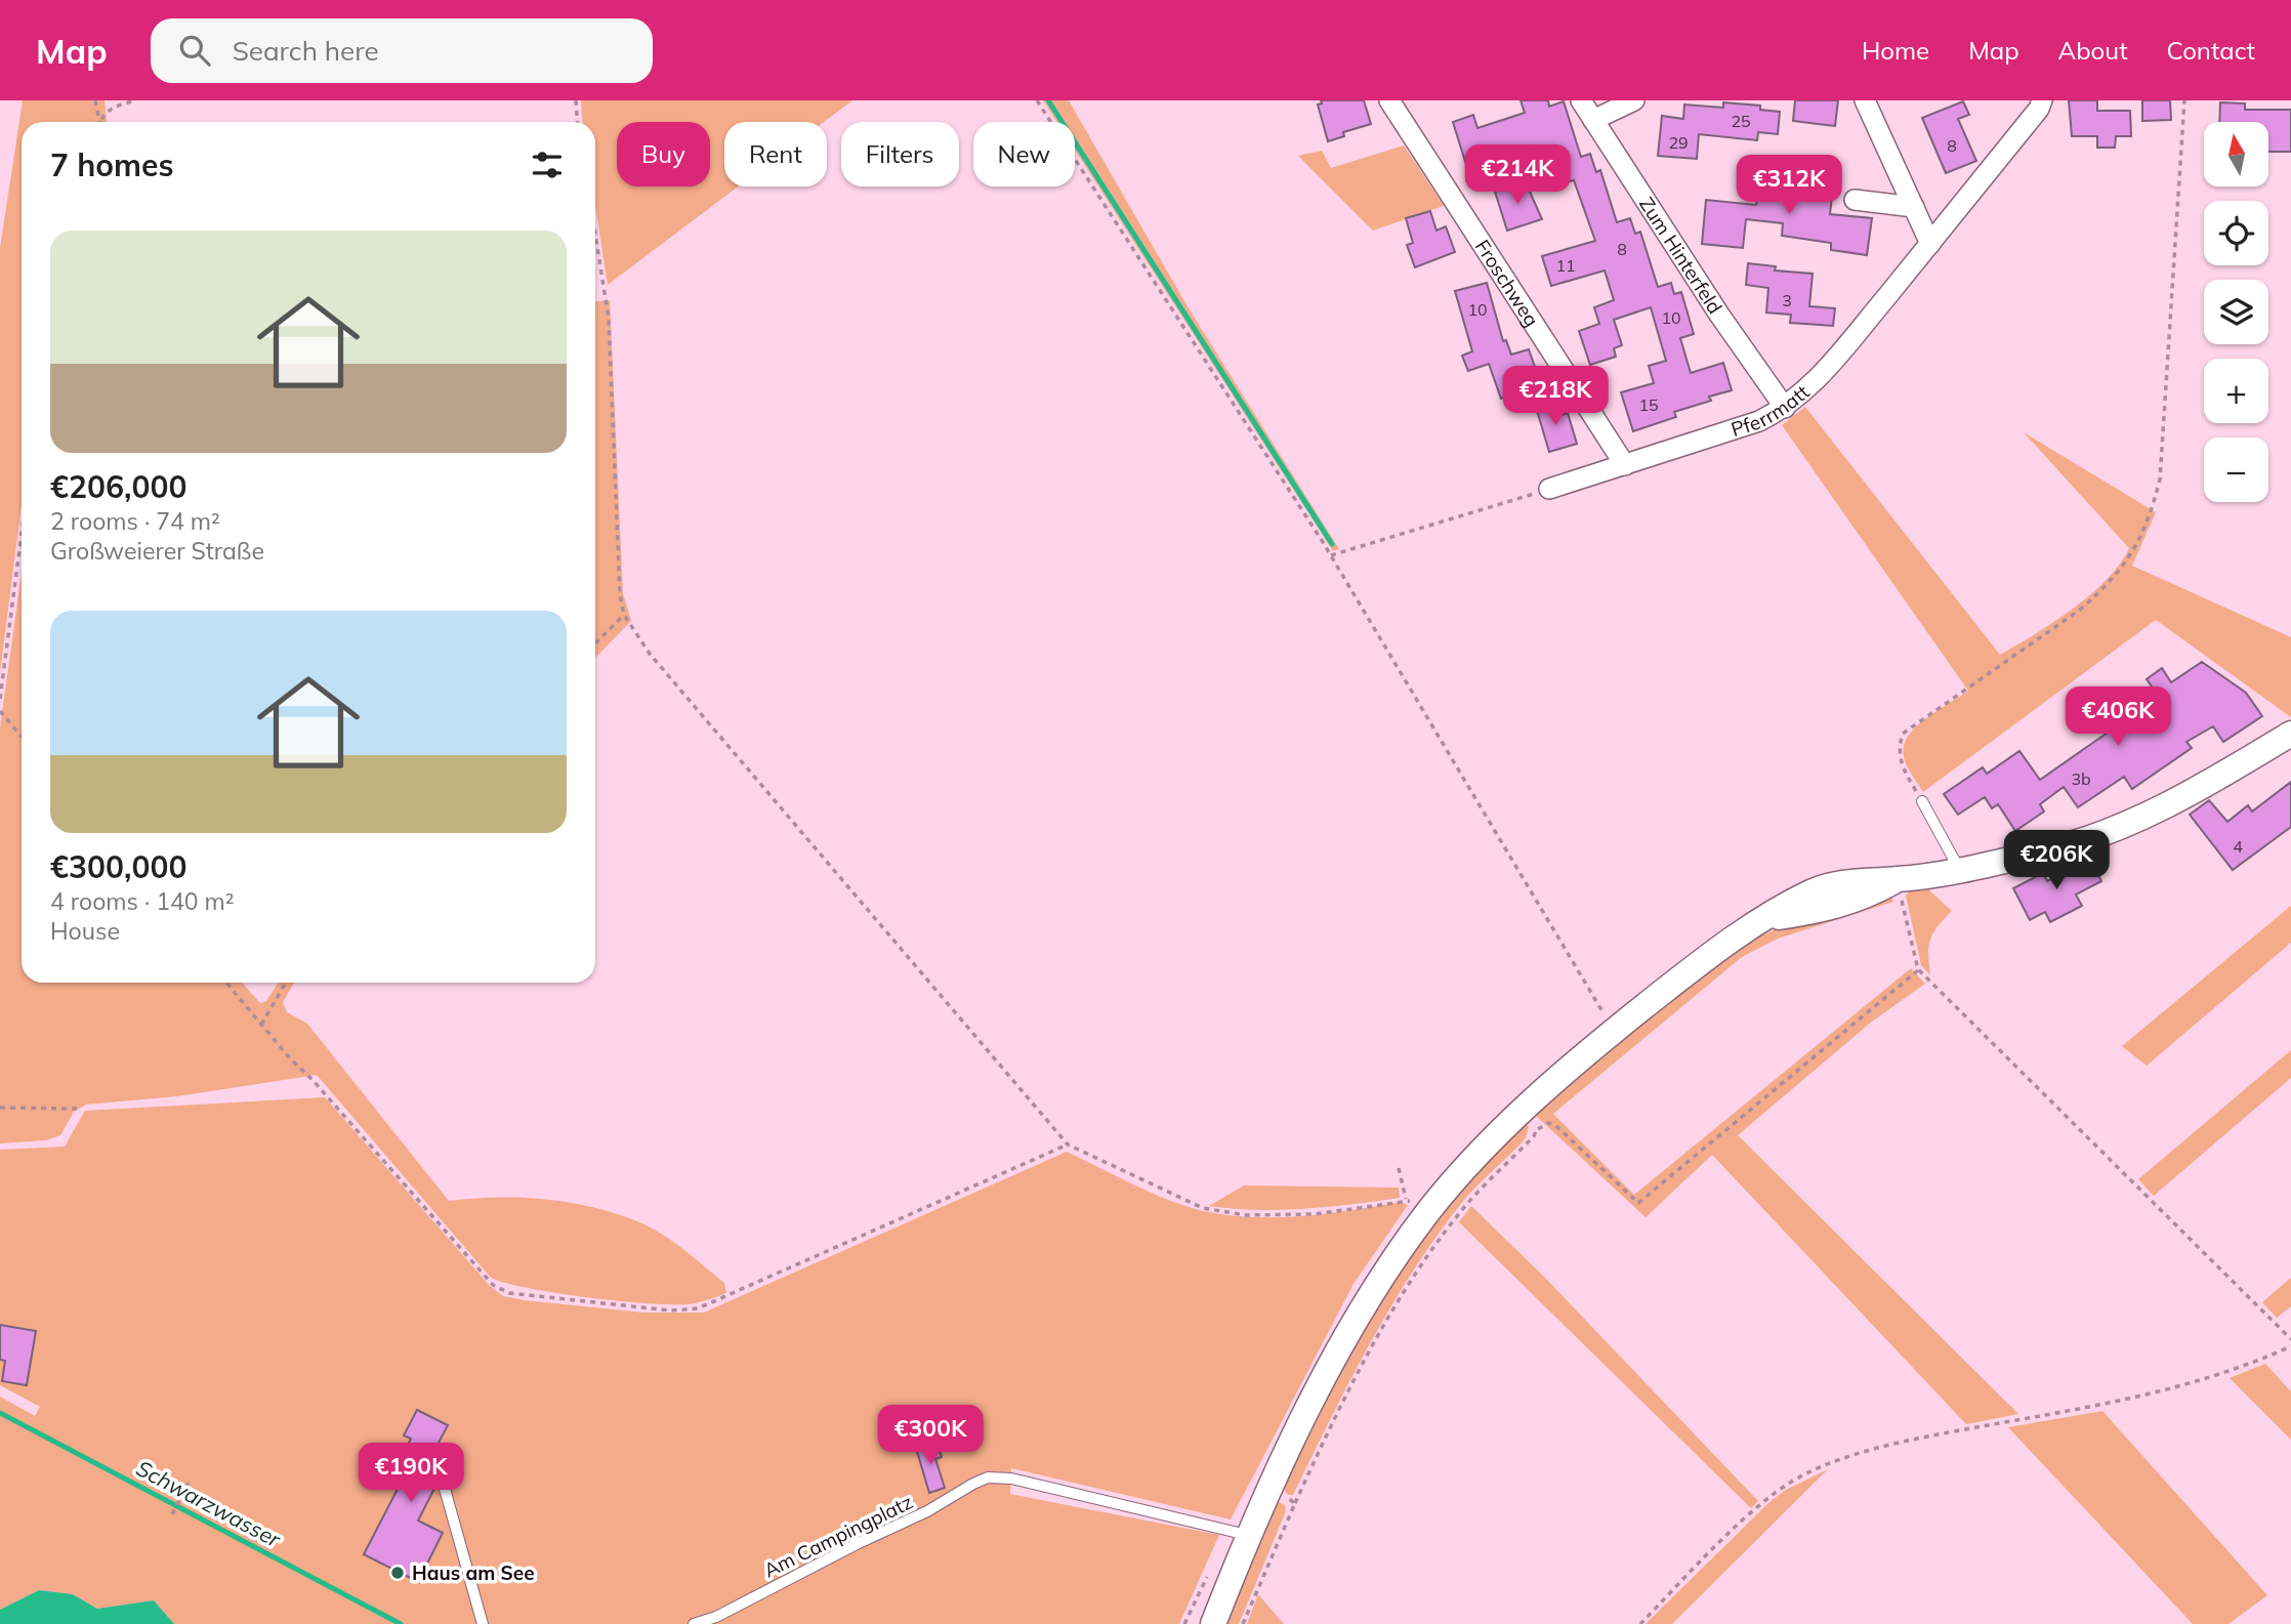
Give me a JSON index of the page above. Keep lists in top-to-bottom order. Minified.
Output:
{"streets":{"street":["Zum Hinterfeld","Froschweg","Pferrmatt"],"lane":["Am Campingplatz"]},"crossings":[["Zum Hinterfeld","Pferrmatt"],["Froschweg","Pferrmatt"]],"water":["Schwarzwasser"],"places":["Haus am See"],"house_numbers":["25","29","8","8","11","3","10","10","15","3b","4"],"north":"top","page":{"header":"Map","search":"Search here","nav":["Home","Map","About","Contact"],"map_buttons":["+","−"],"chip":["Buy","Rent","Filters","New"],"heading":"7 homes","price":["€214K","€312K","€218K","€406K","€206K","€300K","€190K"],"list":[{"name":"€206,000","note":"2 rooms · 74 m² · Großweierer Straße"},{"name":"€300,000","note":"4 rooms · 140 m² · House"}]}}
